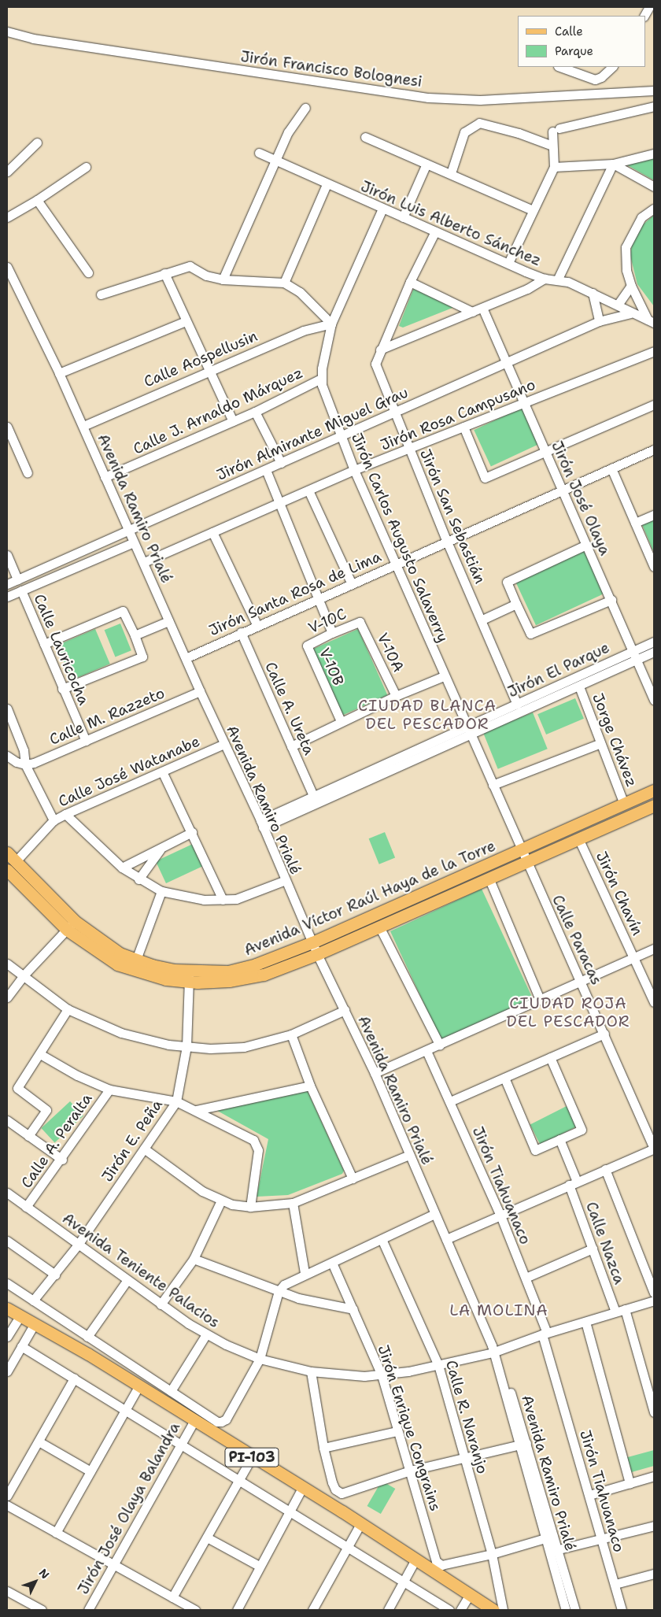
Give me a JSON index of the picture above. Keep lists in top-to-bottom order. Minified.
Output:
{"streets":{"main road":["Avenida Víctor Raúl Haya de la Torre","PI-103"],"street":["Jirón Francisco Bolognesi","Jirón Luis Alberto Sánchez","Calle Aospellusin","Calle J. Arnaldo Márquez","Jirón Rosa Campusano","Jirón Almirante Miguel Grau","Jirón José Olaya","Avenida Ramiro Prialé","Jirón San Sebastián","Jirón Carlos Augusto Salaverry","Jirón Santa Rosa de Lima","V-10C","Calle Lauricocha","V-10A","V-10B","Jirón El Parque","Calle A. Ureta","Calle M. Razzeto","Jorge Chávez","Calle José Watanabe","Jirón Chavín","Calle Paracas","Calle A. Peralta","Jirón E. Peña","Jirón Tiahuanaco","Calle Nazca","Avenida Teniente Palacios","Calle R. Naranjo","Jirón Enrique Congrains","Jirón José Olaya Balandra"]},"crossings":[["Jirón Luis Alberto Sánchez","Jirón Almirante Miguel Grau"],["Jirón Luis Alberto Sánchez","Jirón San Sebastián"],["Calle Aospellusin","Avenida Ramiro Prialé"],["Calle J. Arnaldo Márquez","Avenida Ramiro Prialé"],["Calle J. Arnaldo Márquez","Jirón Carlos Augusto Salaverry"],["Jirón Rosa Campusano","Jirón José Olaya"],["Jirón Rosa Campusano","Avenida Ramiro Prialé"],["Jirón Rosa Campusano","Jirón San Sebastián"],["Jirón Rosa Campusano","Jirón Carlos Augusto Salaverry"],["Jirón Almirante Miguel Grau","Jirón José Olaya"],["Jirón Almirante Miguel Grau","Avenida Ramiro Prialé"],["Jirón Almirante Miguel Grau","Jirón San Sebastián"],["Jirón Almirante Miguel Grau","Jirón Carlos Augusto Salaverry"],["Jirón José Olaya","Jirón Santa Rosa de Lima"],["Jirón José Olaya","Jirón El Parque"],["Avenida Ramiro Prialé","Jirón Santa Rosa de Lima"],["Avenida Ramiro Prialé","Jirón El Parque"],["Avenida Ramiro Prialé","Calle M. Razzeto"],["Avenida Ramiro Prialé","Calle José Watanabe"],["Avenida Ramiro Prialé","Avenida Víctor Raúl Haya de la Torre"],["Avenida Ramiro Prialé","Avenida Teniente Palacios"],["Jirón San Sebastián","Jirón Santa Rosa de Lima"],["Jirón San Sebastián","Jirón El Parque"],["Jirón Carlos Augusto Salaverry","Jirón Santa Rosa de Lima"],["Jirón Carlos Augusto Salaverry","Jirón El Parque"],["Jirón Carlos Augusto Salaverry","Avenida Víctor Raúl Haya de la Torre"],["Jirón Carlos Augusto Salaverry","Calle Paracas"],["Jirón Santa Rosa de Lima","Calle A. Ureta"],["V-10C","V-10A"],["V-10C","V-10B"],["Calle Lauricocha","Calle M. Razzeto"],["Jirón El Parque","Calle A. Ureta"],["Jirón El Parque","Jorge Chávez"],["Jorge Chávez","Avenida Víctor Raúl Haya de la Torre"],["Calle José Watanabe","Avenida Víctor Raúl Haya de la Torre"],["Jirón Chavín","Avenida Víctor Raúl Haya de la Torre"],["Avenida Víctor Raúl Haya de la Torre","Calle Paracas"],["Avenida Víctor Raúl Haya de la Torre","Jirón E. Peña"],["Calle A. Peralta","Avenida Teniente Palacios"],["Jirón E. Peña","Avenida Teniente Palacios"],["Jirón Tiahuanaco","Avenida Teniente Palacios"],["Calle Nazca","Avenida Teniente Palacios"],["Avenida Teniente Palacios","Calle R. Naranjo"],["Avenida Teniente Palacios","Jirón Enrique Congrains"],["Calle R. Naranjo","Jirón Enrique Congrains"],["PI-103","Jirón José Olaya Balandra"]],"districts":["CIUDAD BLANCA DEL PESCADOR","CIUDAD ROJA DEL PESCADOR","LA MOLINA"],"legend":["Calle","Parque"],"north":"top right"}
